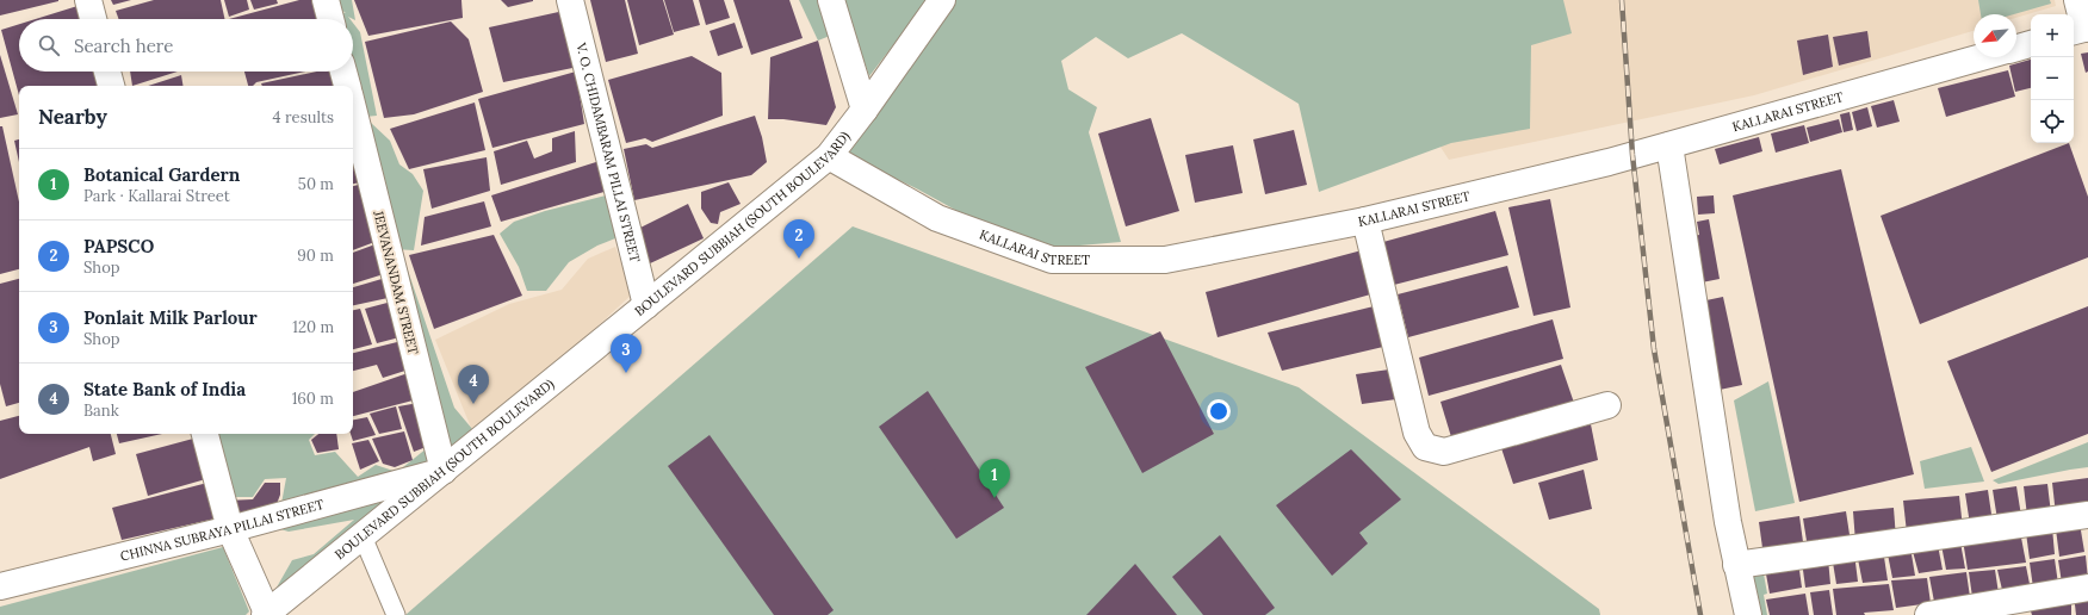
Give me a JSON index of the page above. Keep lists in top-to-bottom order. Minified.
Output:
{"streets":{"street":["KALLARAI STREET","V. O. CHIDAMBARAM PILLAI STREET","BOULEVARD SUBBIAH (SOUTH BOULEVARD)","JEEVANANDAM STREET","CHINNA SUBRAYA PILLAI STREET"]},"crossings":[["KALLARAI STREET","BOULEVARD SUBBIAH (SOUTH BOULEVARD)"],["V. O. CHIDAMBARAM PILLAI STREET","BOULEVARD SUBBIAH (SOUTH BOULEVARD)"],["BOULEVARD SUBBIAH (SOUTH BOULEVARD)","JEEVANANDAM STREET"],["BOULEVARD SUBBIAH (SOUTH BOULEVARD)","CHINNA SUBRAYA PILLAI STREET"],["JEEVANANDAM STREET","CHINNA SUBRAYA PILLAI STREET"]],"north":"bottom left","page":{"map_buttons":["+","−"],"search":"Search here","heading":["Nearby","4 results"],"list":[{"mark":"1","name":"Botanical Gardern","note":"Park · Kallarai Street","value":"50 m"},{"mark":"2","name":"PAPSCO","note":"Shop","value":"90 m"},{"mark":"3","name":"Ponlait Milk Parlour","note":"Shop","value":"120 m"},{"mark":"4","name":"State Bank of India","note":"Bank","value":"160 m"}],"pins":["2","3","4","1"]}}
